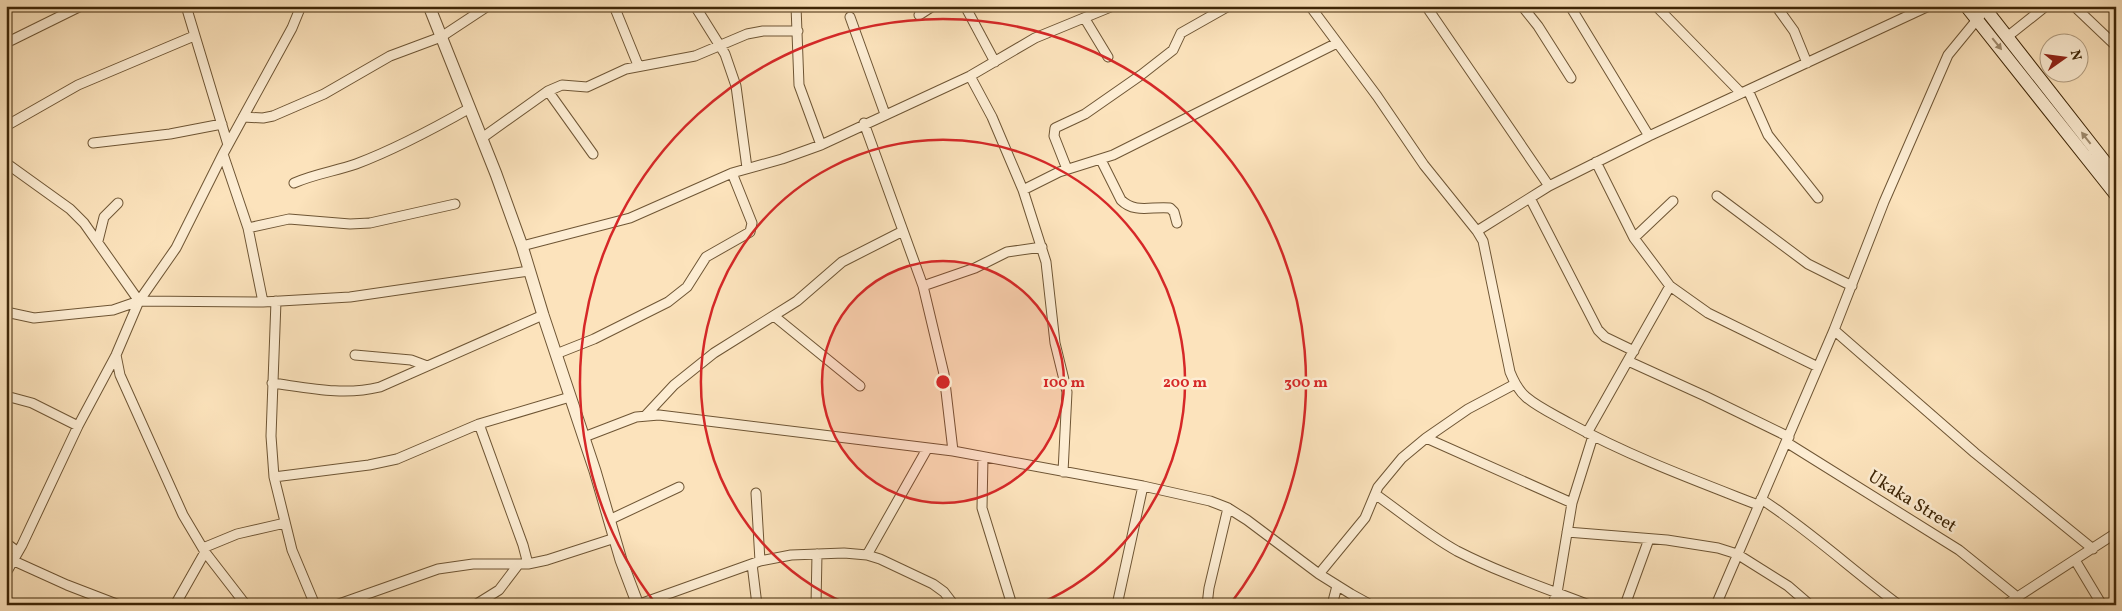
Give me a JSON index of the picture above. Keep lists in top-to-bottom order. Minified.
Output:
{"streets":{"street":["Ukaka Street"]},"north":"right","rings":["100 m","200 m","300 m"]}
